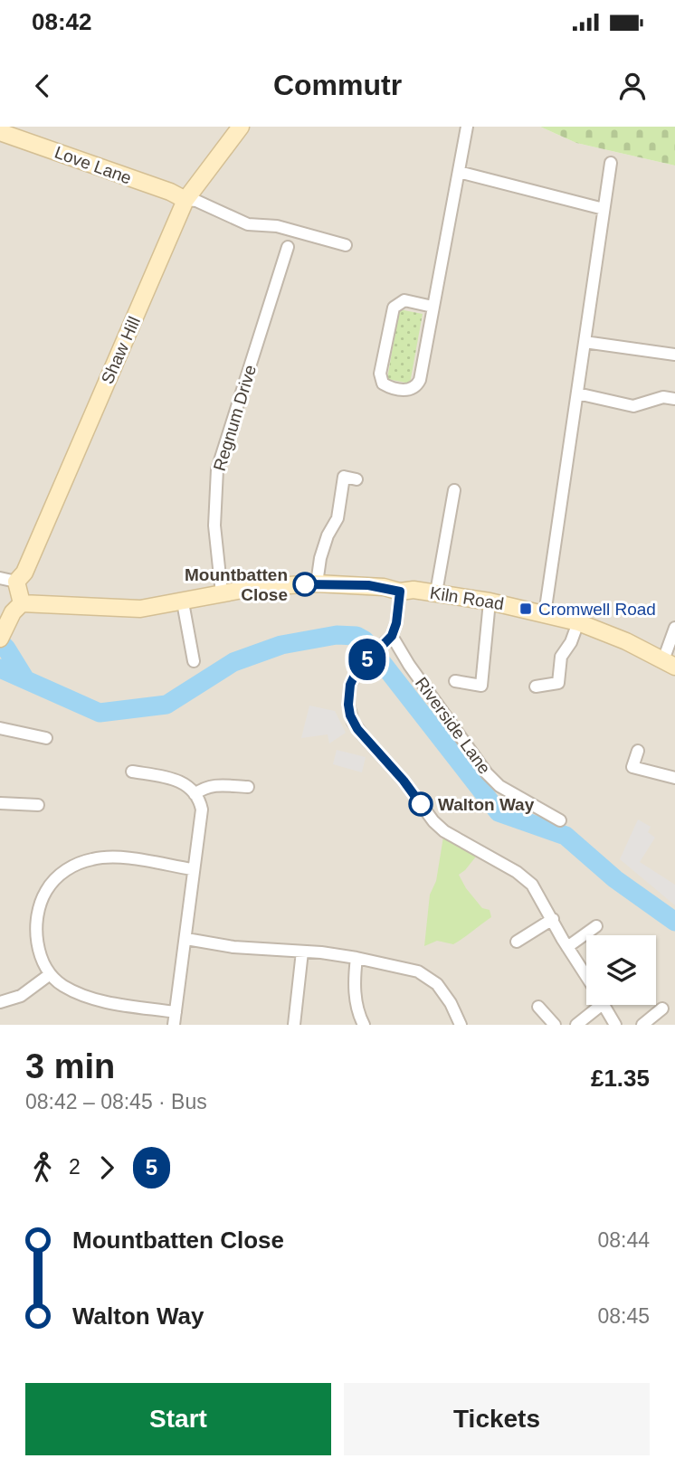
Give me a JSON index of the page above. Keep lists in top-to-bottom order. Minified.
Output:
{"streets":{"street":["Love Lane","Shaw Hill","Regnum Drive","Kiln Road","Riverside Lane"]},"crossings":[["Love Lane","Shaw Hill"],["Regnum Drive","Kiln Road"]],"places":{"other":["Mountbatten Close","Walton Way"],"transit":["Cromwell Road"]},"lines":["bus line 5"],"page":{"status":"08:42","header":"Commutr","on_map":"5","heading":["3 min","08:42 – 08:45 · Bus","£1.35"],"legs":["2","5"],"list":[{"name":"Mountbatten Close","value":"08:44"},{"name":"Walton Way","value":"08:45"}],"buttons":["Start","Tickets"]}}
